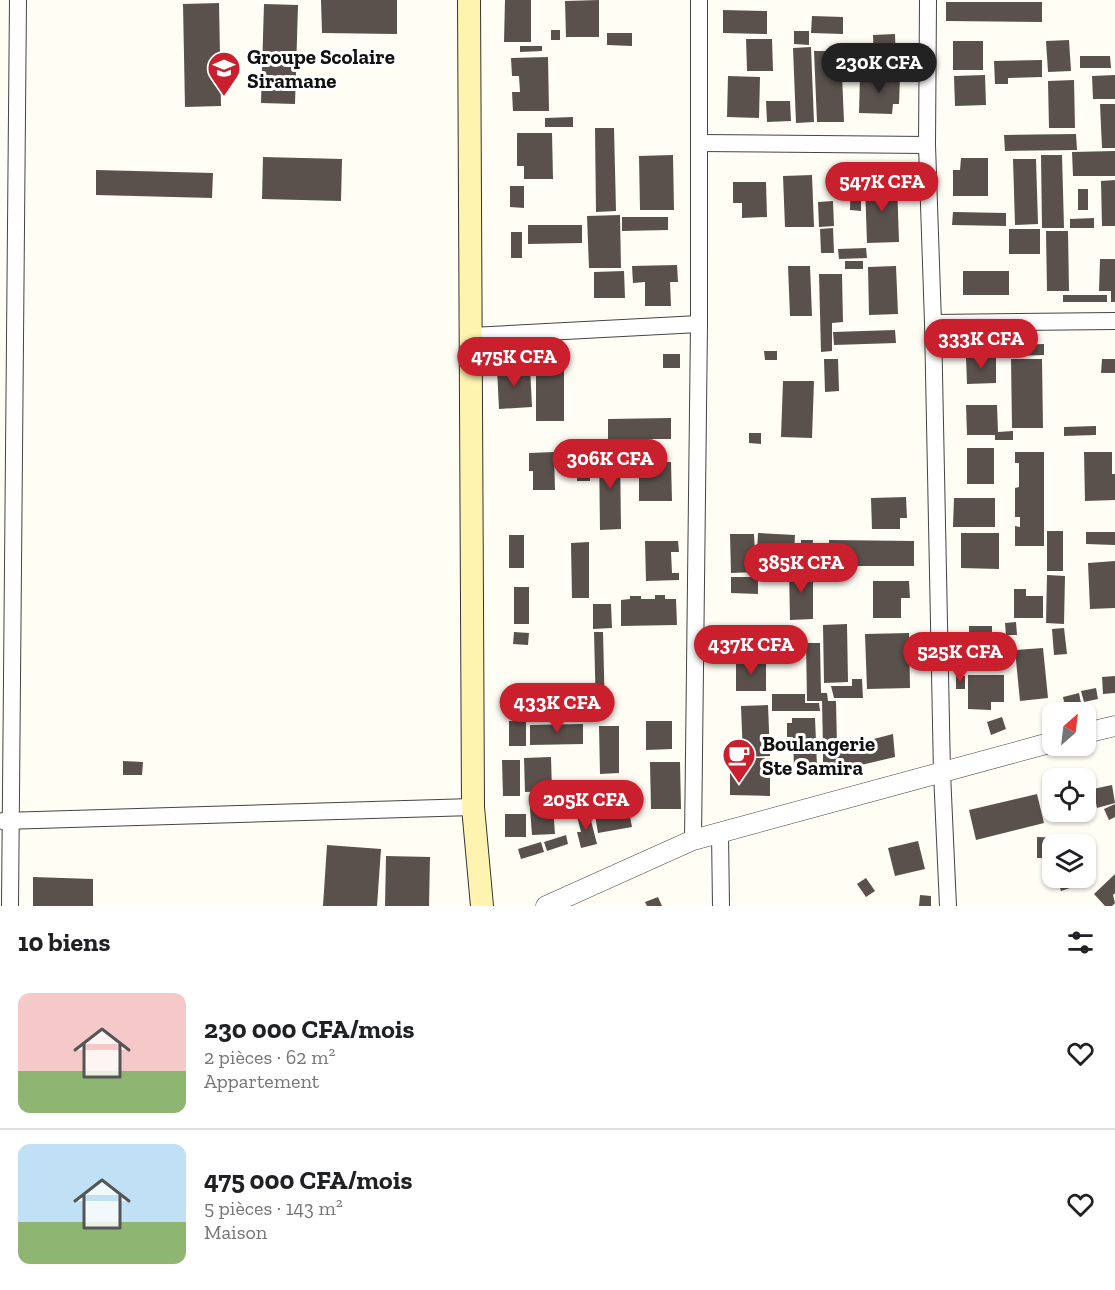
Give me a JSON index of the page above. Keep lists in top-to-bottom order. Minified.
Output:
{"places":{"school or university":["Groupe Scolaire Siramane"],"cafe":["Boulangerie Ste Samira"]},"north":"top right","page":{"price":["230K CFA","547K CFA","333K CFA","475K CFA","306K CFA","385K CFA","437K CFA","525K CFA","433K CFA","205K CFA"],"heading":"10 biens","list":[{"name":"230 000 CFA/mois","note":"2 pièces · 62 m² · Appartement"},{"name":"475 000 CFA/mois","note":"5 pièces · 143 m² · Maison"}]}}
